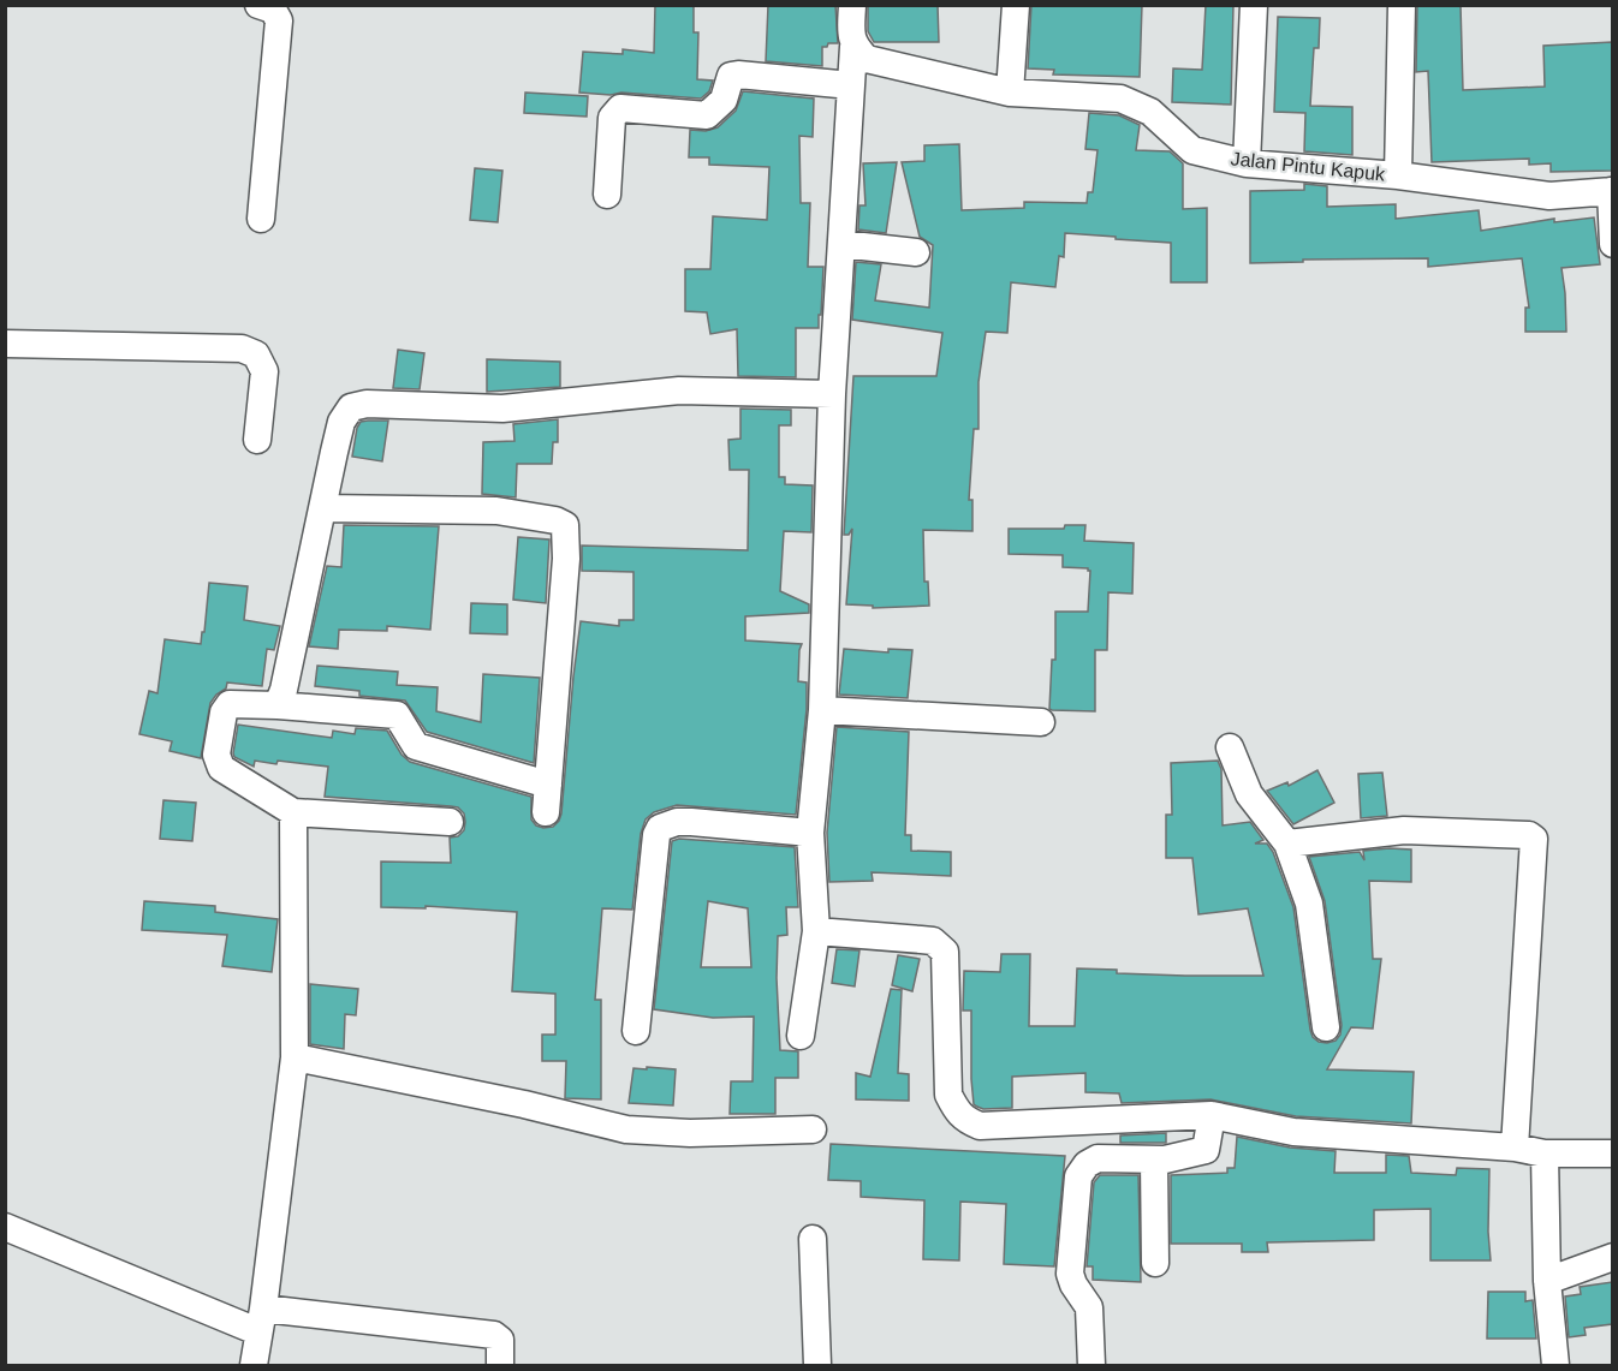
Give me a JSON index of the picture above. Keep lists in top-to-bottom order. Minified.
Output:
{"streets":{"street":["Jalan Pintu Kapuk"]}}
